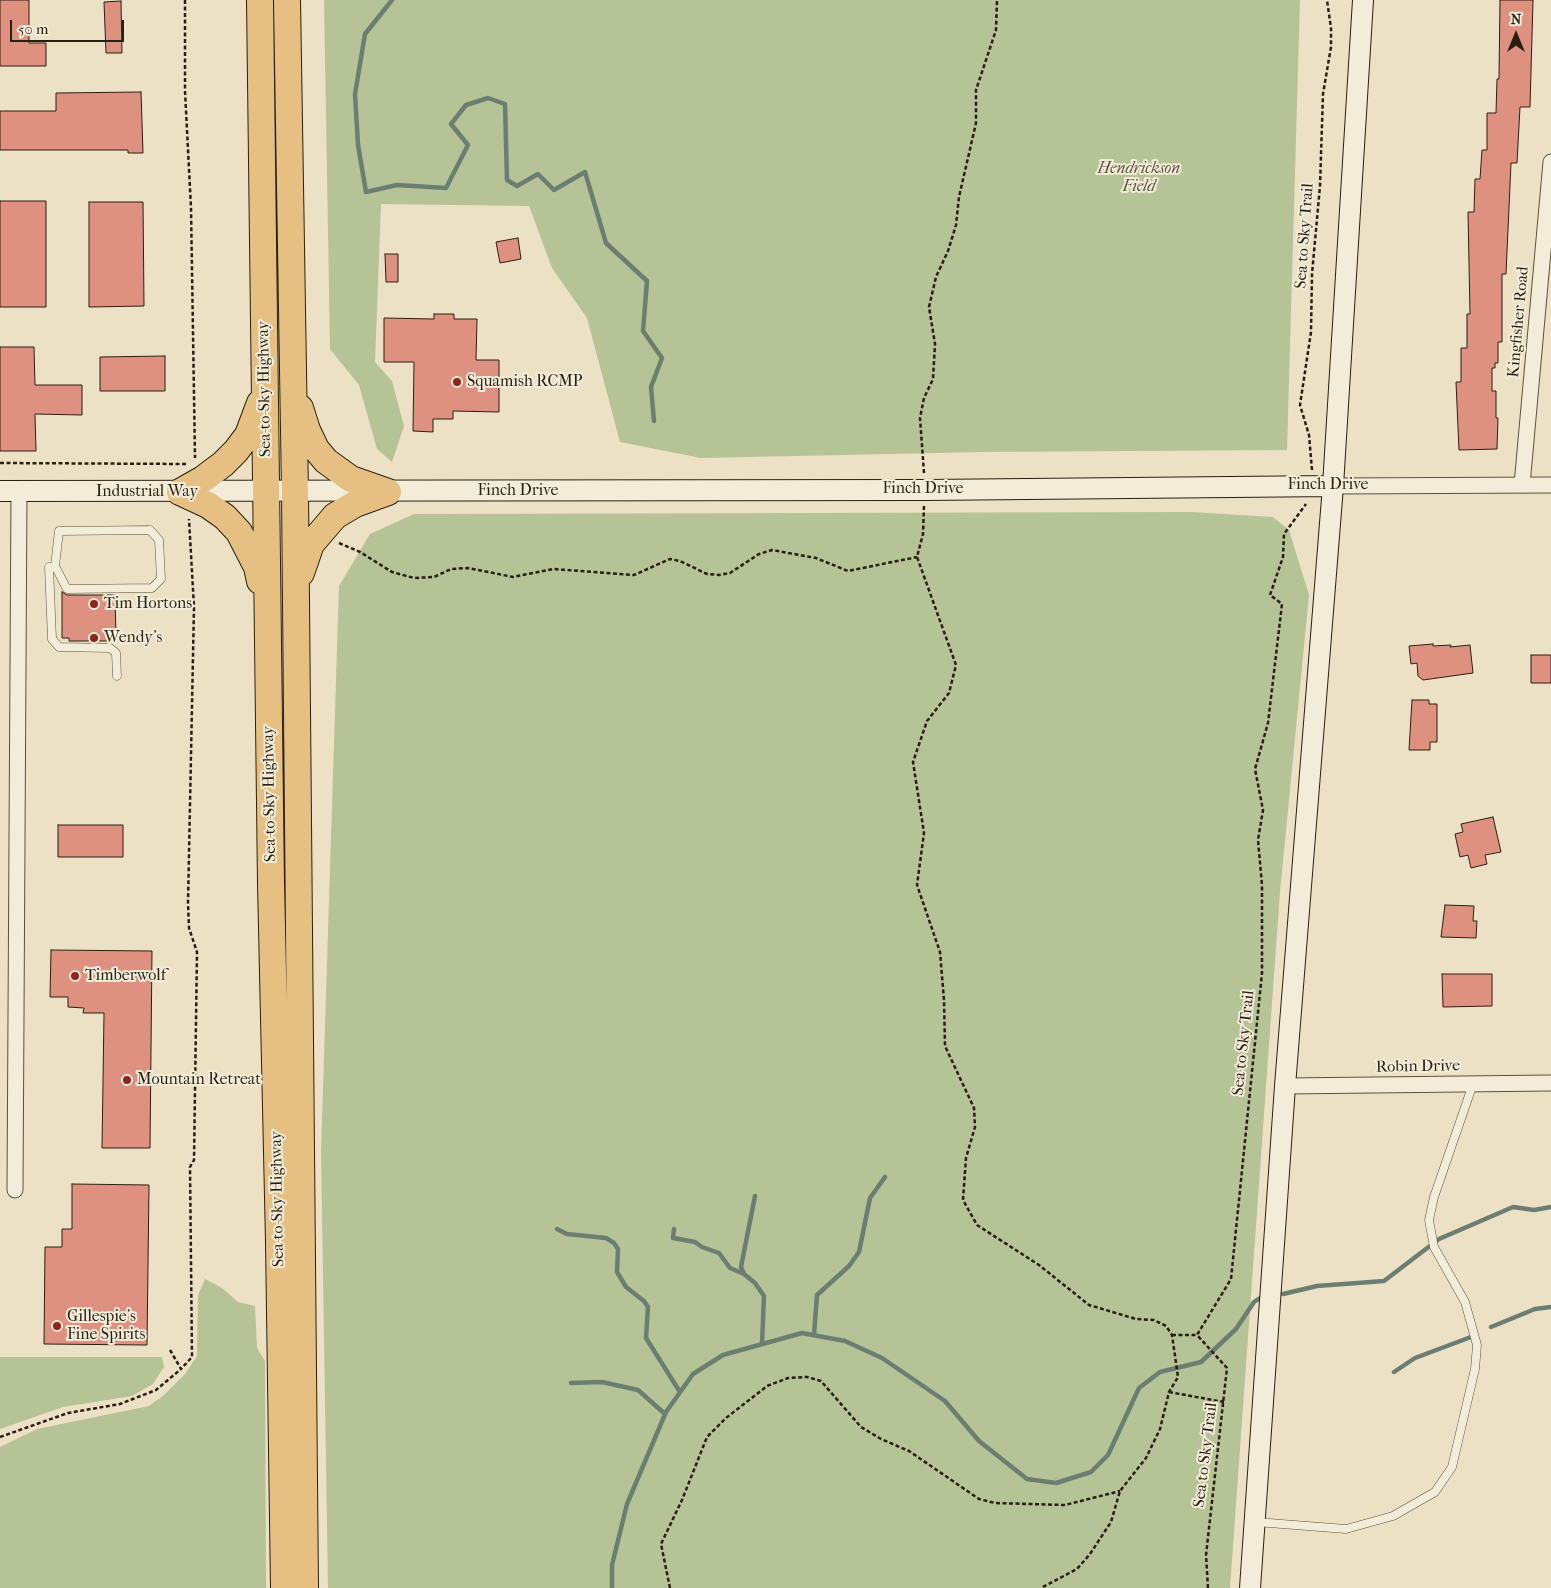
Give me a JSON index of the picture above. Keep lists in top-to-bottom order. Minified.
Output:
{"streets":{"highway":["Sea-to-Sky Highway"],"street":["Kingfisher Road","Finch Drive","Industrial Way","Robin Drive"],"path":["Sea to Sky Trail"]},"crossings":[["Kingfisher Road","Finch Drive"],["Sea-to-Sky Highway","Finch Drive"],["Sea-to-Sky Highway","Industrial Way"],["Finch Drive","Industrial Way"]],"parks":["Hendrickson Field"],"places":["Squamish RCMP","Tim Hortons","Wendy's","Timberwolf","Mountain Retreat","Gillespie's Fine Spirits"],"scale_bar":"50 m","north":"top"}
